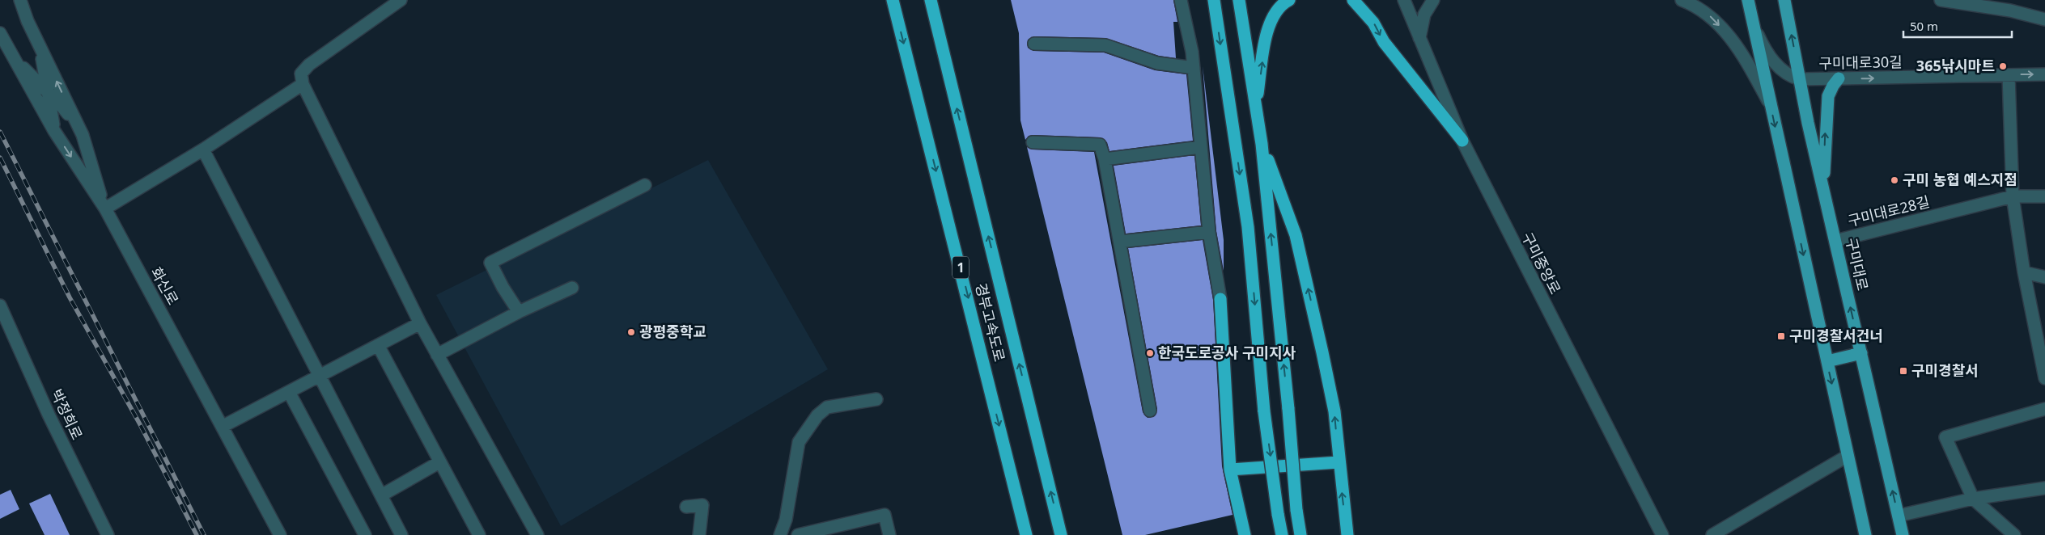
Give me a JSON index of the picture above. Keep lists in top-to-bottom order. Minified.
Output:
{"streets":{"highway":["1","경부고속도로"],"main road":["구미대로"],"street":["구미대로30길","구미대로28길","구미중앙로","화신로","박정희로"]},"crossings":[["구미대로30길","구미대로"],["구미대로28길","구미대로"]],"places":{"other":["365낚시마트","구미 농협 예스지점","광평중학교","한국도로공사 구미지사"],"transit":["구미경찰서건너","구미경찰서"]},"scale_bar":"50 m"}
